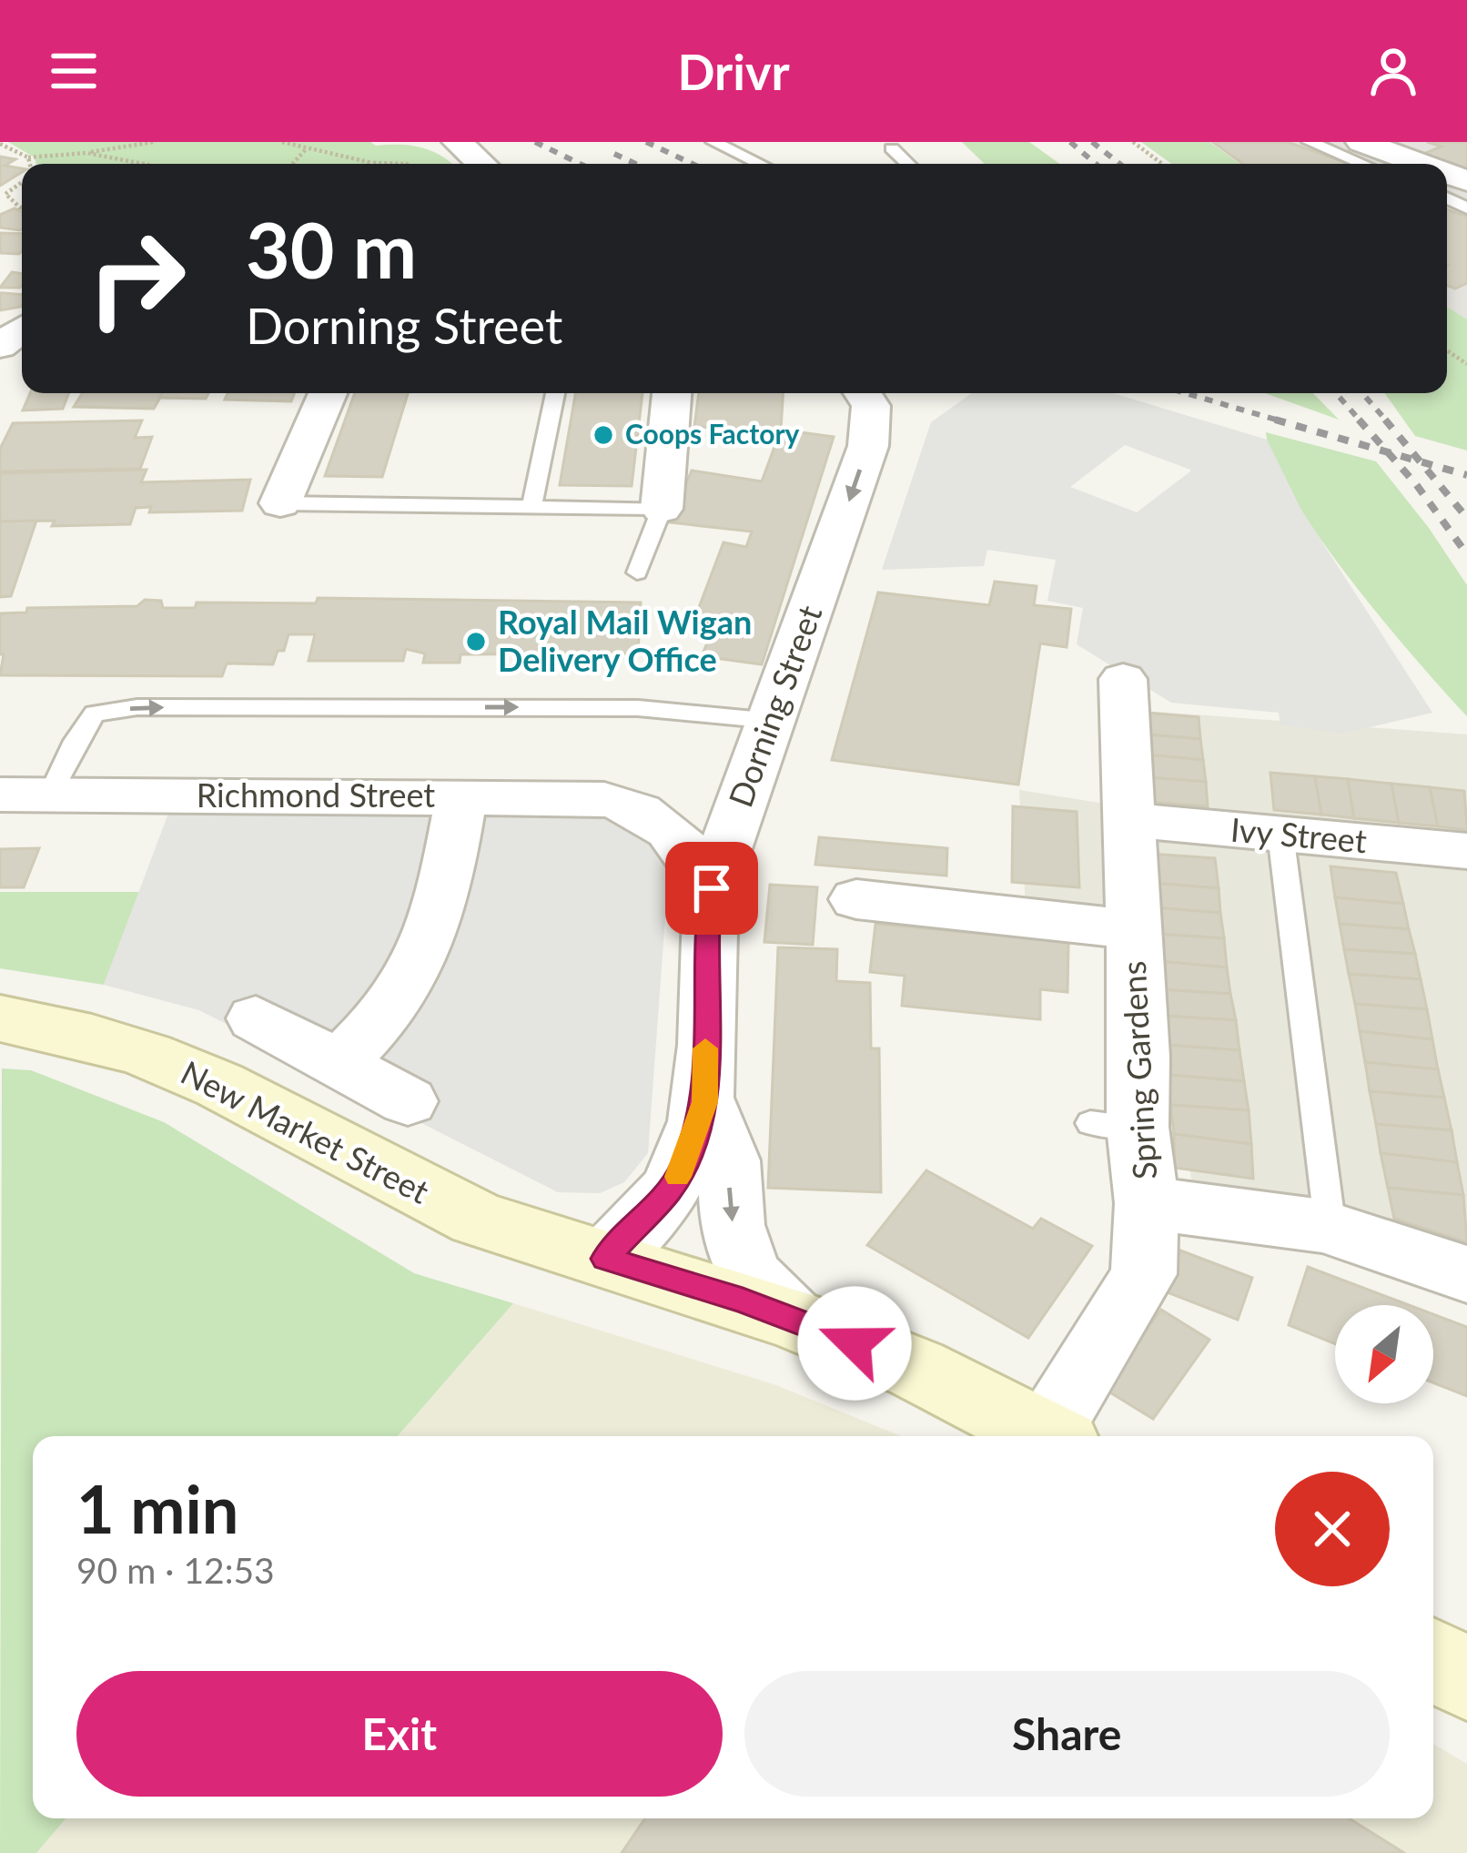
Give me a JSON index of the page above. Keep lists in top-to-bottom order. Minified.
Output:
{"streets":{"street":["Dorning Street","Richmond Street","Ivy Street","Spring Gardens","New Market Street"]},"crossings":[["Dorning Street","Richmond Street"],["Dorning Street","New Market Street"],["Ivy Street","Spring Gardens"]],"one_way":["Dorning Street"],"places":["Coops Factory","Royal Mail Wigan Delivery Office"],"north":"bottom left","page":{"header":"Drivr","turn":["30 m","Dorning Street"],"heading":["1 min","90 m · 12:53"],"buttons":["Exit","Share"]}}
